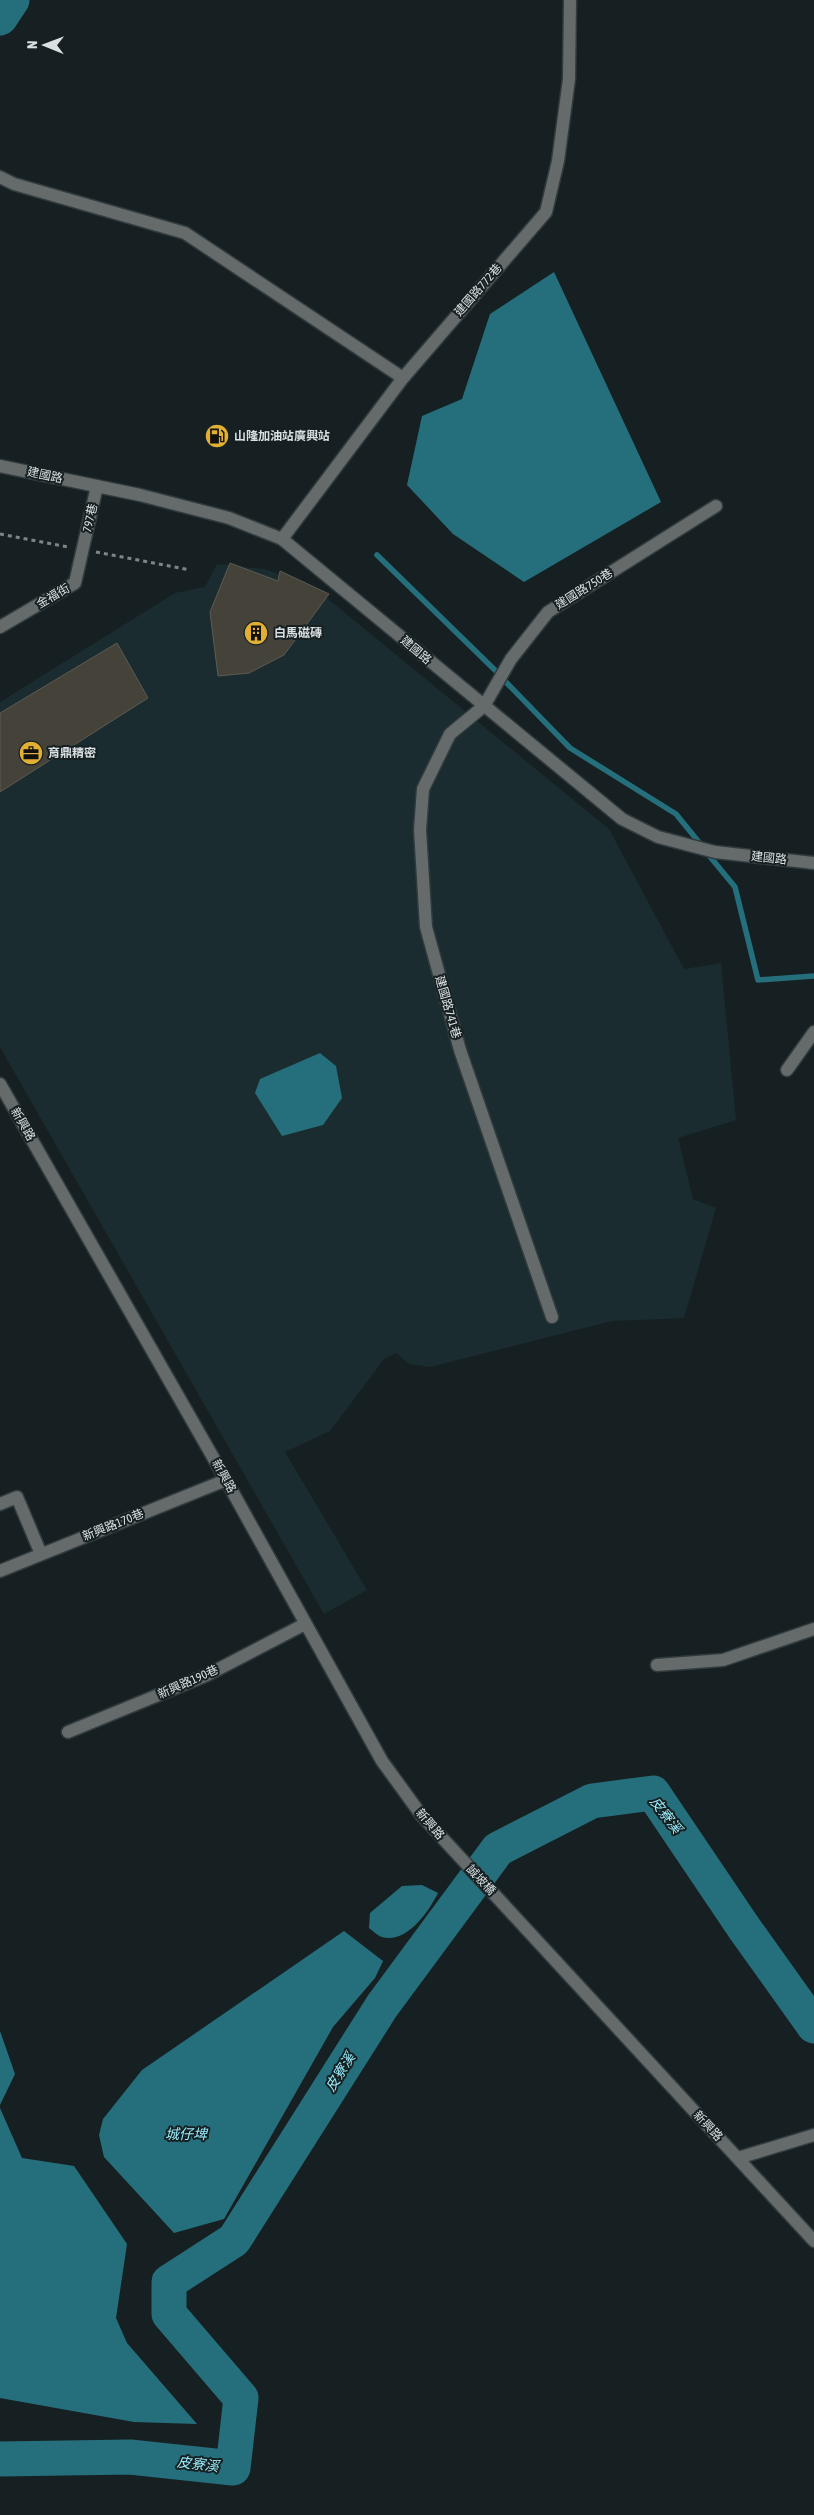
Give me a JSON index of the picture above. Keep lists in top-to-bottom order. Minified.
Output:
{"streets":{"street":["建國路772巷","建國路","797巷","建國路750巷","金福街","建國路741巷","新興路","新興路170巷","新興路190巷","誠坡橋"]},"crossings":[["建國路772巷","建國路"],["建國路","797巷"],["建國路","建國路750巷"],["建國路","建國路741巷"],["797巷","金福街"],["建國路750巷","建國路741巷"],["新興路","新興路170巷"],["新興路","新興路190巷"],["新興路","誠坡橋"]],"water":["皮寮溪","城仔埤"],"places":{"fuel station":["山隆加油站廣興站"],"building":["白馬磁磚"],"office":["育鼎精密"]},"north":"left"}
